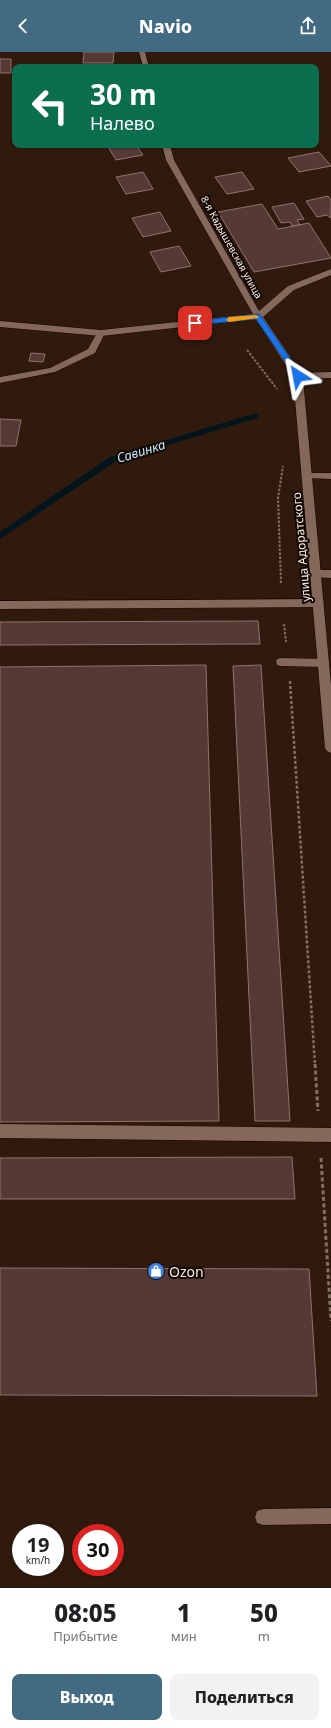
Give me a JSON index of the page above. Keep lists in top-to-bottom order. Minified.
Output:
{"streets":{"street":["8-я Кадышевская улица","улица Адоратского"]},"crossings":[["8-я Кадышевская улица","улица Адоратского"]],"water":["Савинка"],"places":{"shop":["Ozon"]},"page":{"header":"Navio","turn":["30 m","Налево"],"speed":"19 km/h","limit":"30","eta":["08:05","Прибытие","1","мин","50","m"],"buttons":["Выход","Поделиться"]}}
